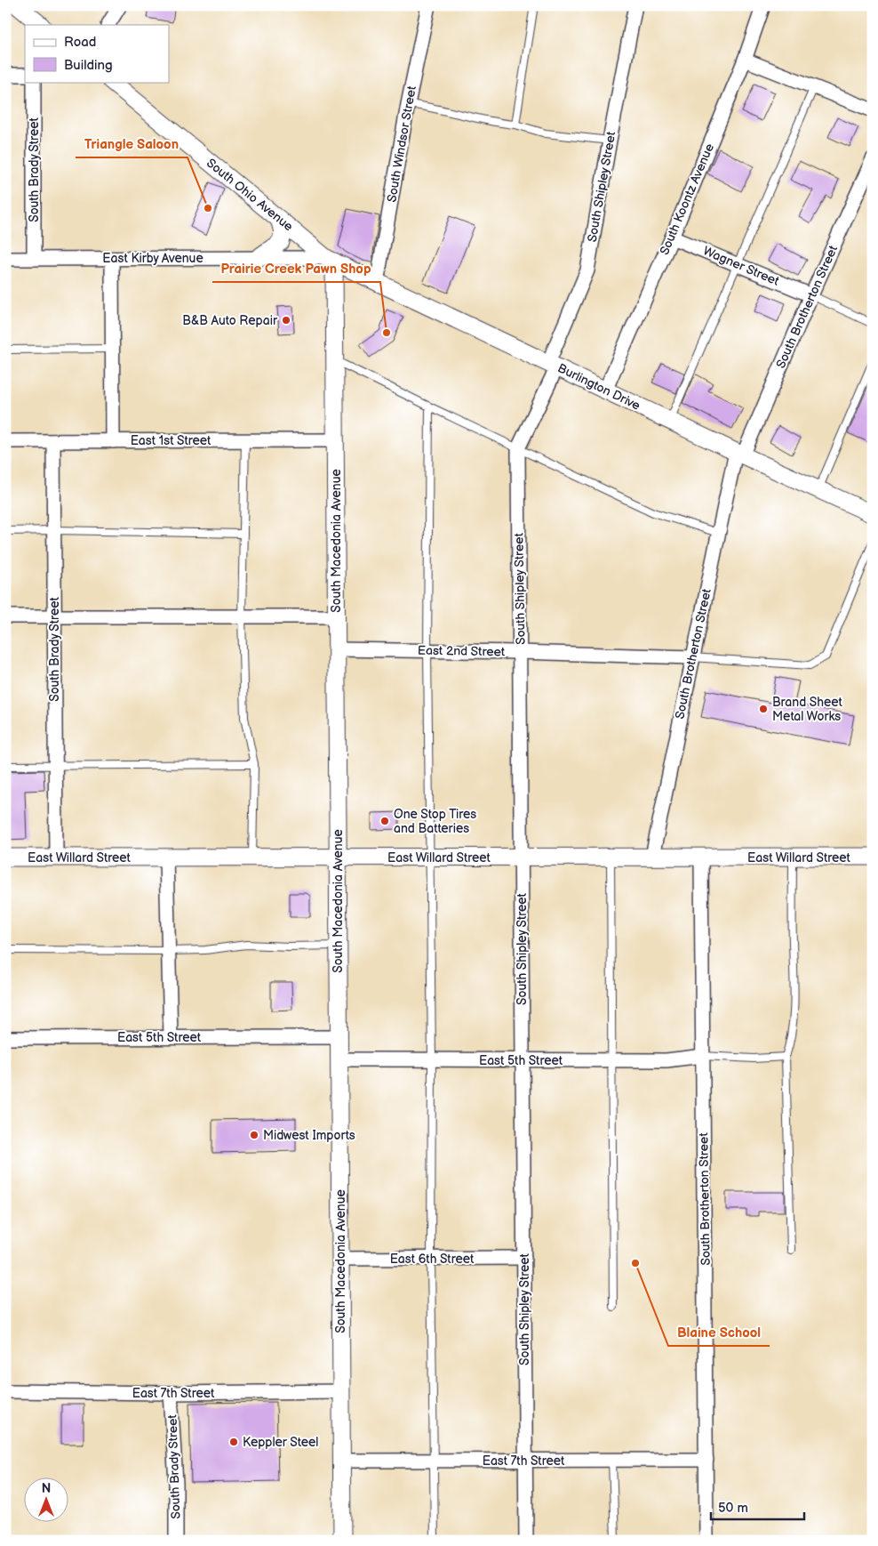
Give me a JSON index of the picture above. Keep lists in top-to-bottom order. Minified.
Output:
{"streets":{"street":["South Windsor Street","South Brady Street","South Shipley Street","South Ohio Avenue","South Koontz Avenue","East Kirby Avenue","Wagner Street","South Brotherton Street","Burlington Drive","East 1st Street","South Macedonia Avenue","East 2nd Street","East Willard Street","East 5th Street","East 6th Street","East 7th Street"]},"crossings":[["South Windsor Street","Burlington Drive"],["South Brady Street","East Kirby Avenue"],["South Brady Street","East 1st Street"],["South Brady Street","East Willard Street"],["South Brady Street","East 7th Street"],["South Shipley Street","Burlington Drive"],["South Shipley Street","East 2nd Street"],["South Shipley Street","East Willard Street"],["South Shipley Street","East 5th Street"],["South Shipley Street","East 6th Street"],["South Shipley Street","East 7th Street"],["South Ohio Avenue","East Kirby Avenue"],["South Ohio Avenue","Burlington Drive"],["South Ohio Avenue","South Macedonia Avenue"],["South Koontz Avenue","Wagner Street"],["South Koontz Avenue","Burlington Drive"],["East Kirby Avenue","Burlington Drive"],["East Kirby Avenue","South Macedonia Avenue"],["Wagner Street","South Brotherton Street"],["South Brotherton Street","Burlington Drive"],["South Brotherton Street","East 2nd Street"],["South Brotherton Street","East Willard Street"],["South Brotherton Street","East 5th Street"],["South Brotherton Street","East 7th Street"],["Burlington Drive","South Macedonia Avenue"],["East 1st Street","South Macedonia Avenue"],["South Macedonia Avenue","East 2nd Street"],["South Macedonia Avenue","East Willard Street"],["South Macedonia Avenue","East 5th Street"],["South Macedonia Avenue","East 6th Street"],["South Macedonia Avenue","East 7th Street"]],"places":["Triangle Saloon","B&B Auto Repair","Prairie Creek Pawn Shop","Brand Sheet Metal Works","One Stop Tires and Batteries","Midwest Imports","Blaine School","Keppler Steel"],"legend":["Road","Building"],"scale_bar":"50 m","north":"top"}
